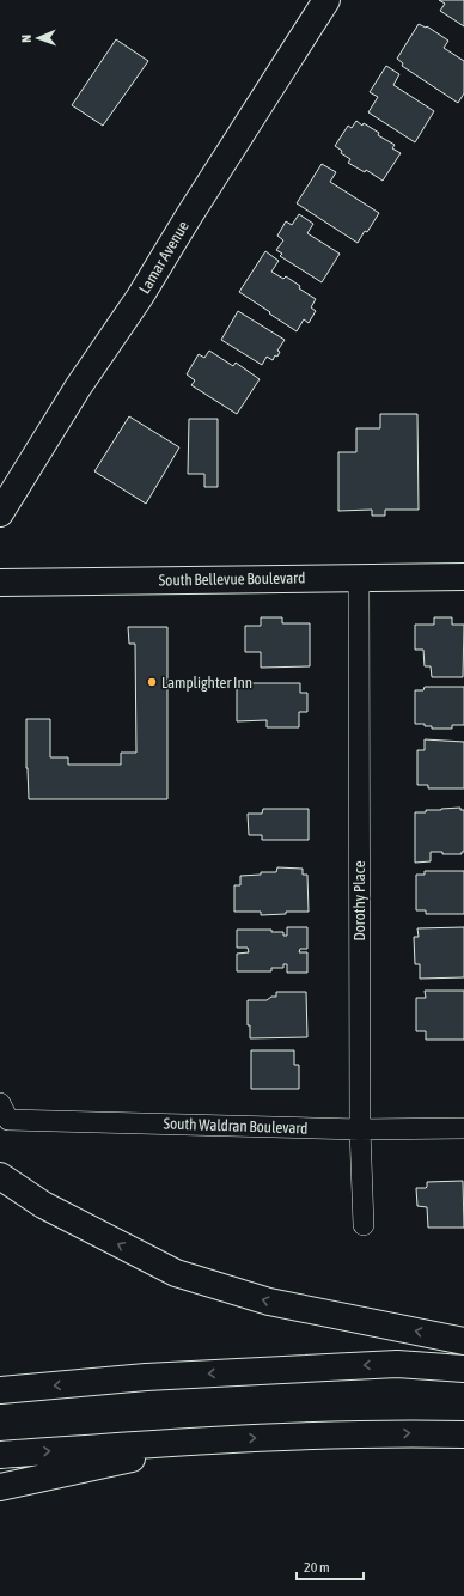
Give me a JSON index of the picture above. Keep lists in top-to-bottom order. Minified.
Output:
{"streets":{"main road":["Lamar Avenue","South Bellevue Boulevard"],"street":["Dorothy Place","South Waldran Boulevard"]},"crossings":[["South Bellevue Boulevard","Dorothy Place"],["Dorothy Place","South Waldran Boulevard"]],"places":["Lamplighter Inn"],"scale_bar":"20 m","north":"left"}
